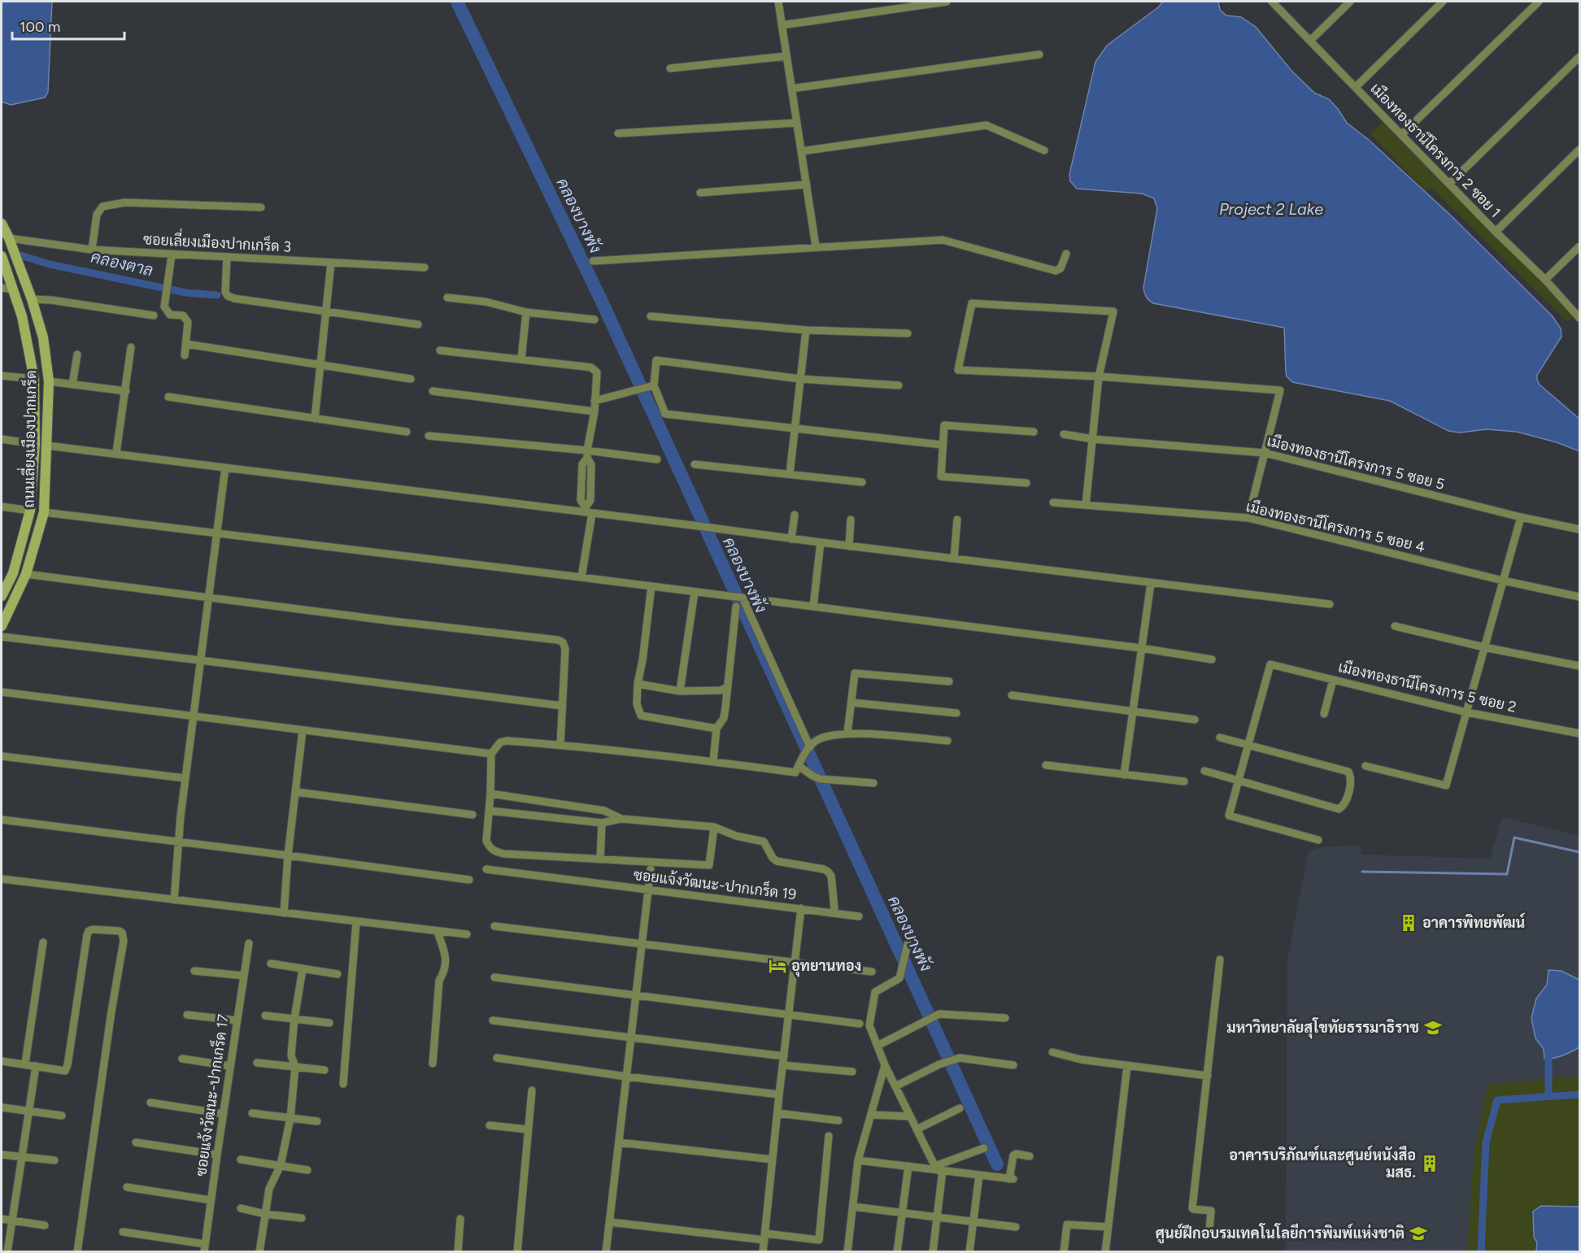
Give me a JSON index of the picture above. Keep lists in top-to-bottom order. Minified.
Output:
{"streets":{"main road":["ถนนเลี่ยงเมืองปากเกร็ด"],"street":["เมืองทองธานีโครงการ 2 ซอย 1","ซอยเลี่ยงเมืองปากเกร็ด 3","เมืองทองธานีโครงการ 5 ซอย 5","เมืองทองธานีโครงการ 5 ซอย 4","เมืองทองธานีโครงการ 5 ซอย 2","ซอยแจ้งวัฒนะ-ปากเกร็ด 19","ซอยแจ้งวัฒนะ-ปากเกร็ด 17"]},"crossings":[["ซอยเลี่ยงเมืองปากเกร็ด 3","ถนนเลี่ยงเมืองปากเกร็ด"]],"water":["Project 2 Lake","คลองบางพัง","คลองตาล"],"places":{"building":["อาคารพิทยพัฒน์","อาคารบริภัณฑ์และศูนย์หนังสือ มสธ."],"hotel":["อุทยานทอง"],"school or university":["มหาวิทยาลัยสุโขทัยธรรมาธิราช","ศูนย์ฝึกอบรมเทคโนโลยีการพิมพ์แห่งชาติ"]},"scale_bar":"100 m"}
